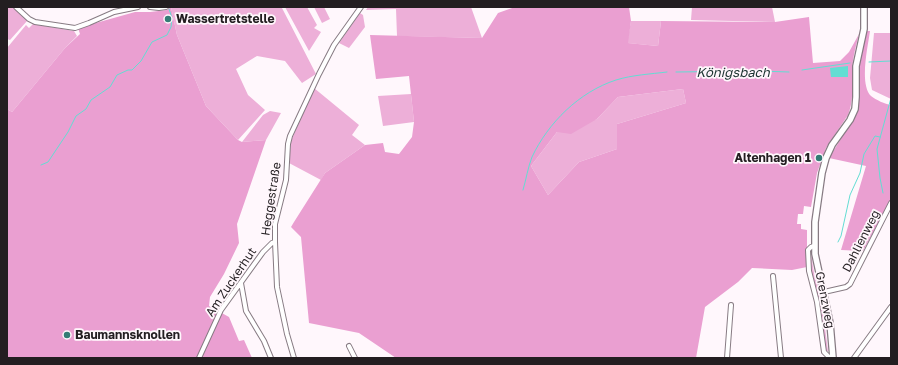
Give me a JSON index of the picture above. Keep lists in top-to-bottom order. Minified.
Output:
{"streets":{"street":["Heggestraße","Dahlienweg","Am Zuckerhut","Grenzweg"]},"crossings":[["Heggestraße","Am Zuckerhut"]],"water":["Königsbach"],"places":["Wassertretstelle","Altenhagen 1","Baumannsknollen"]}
